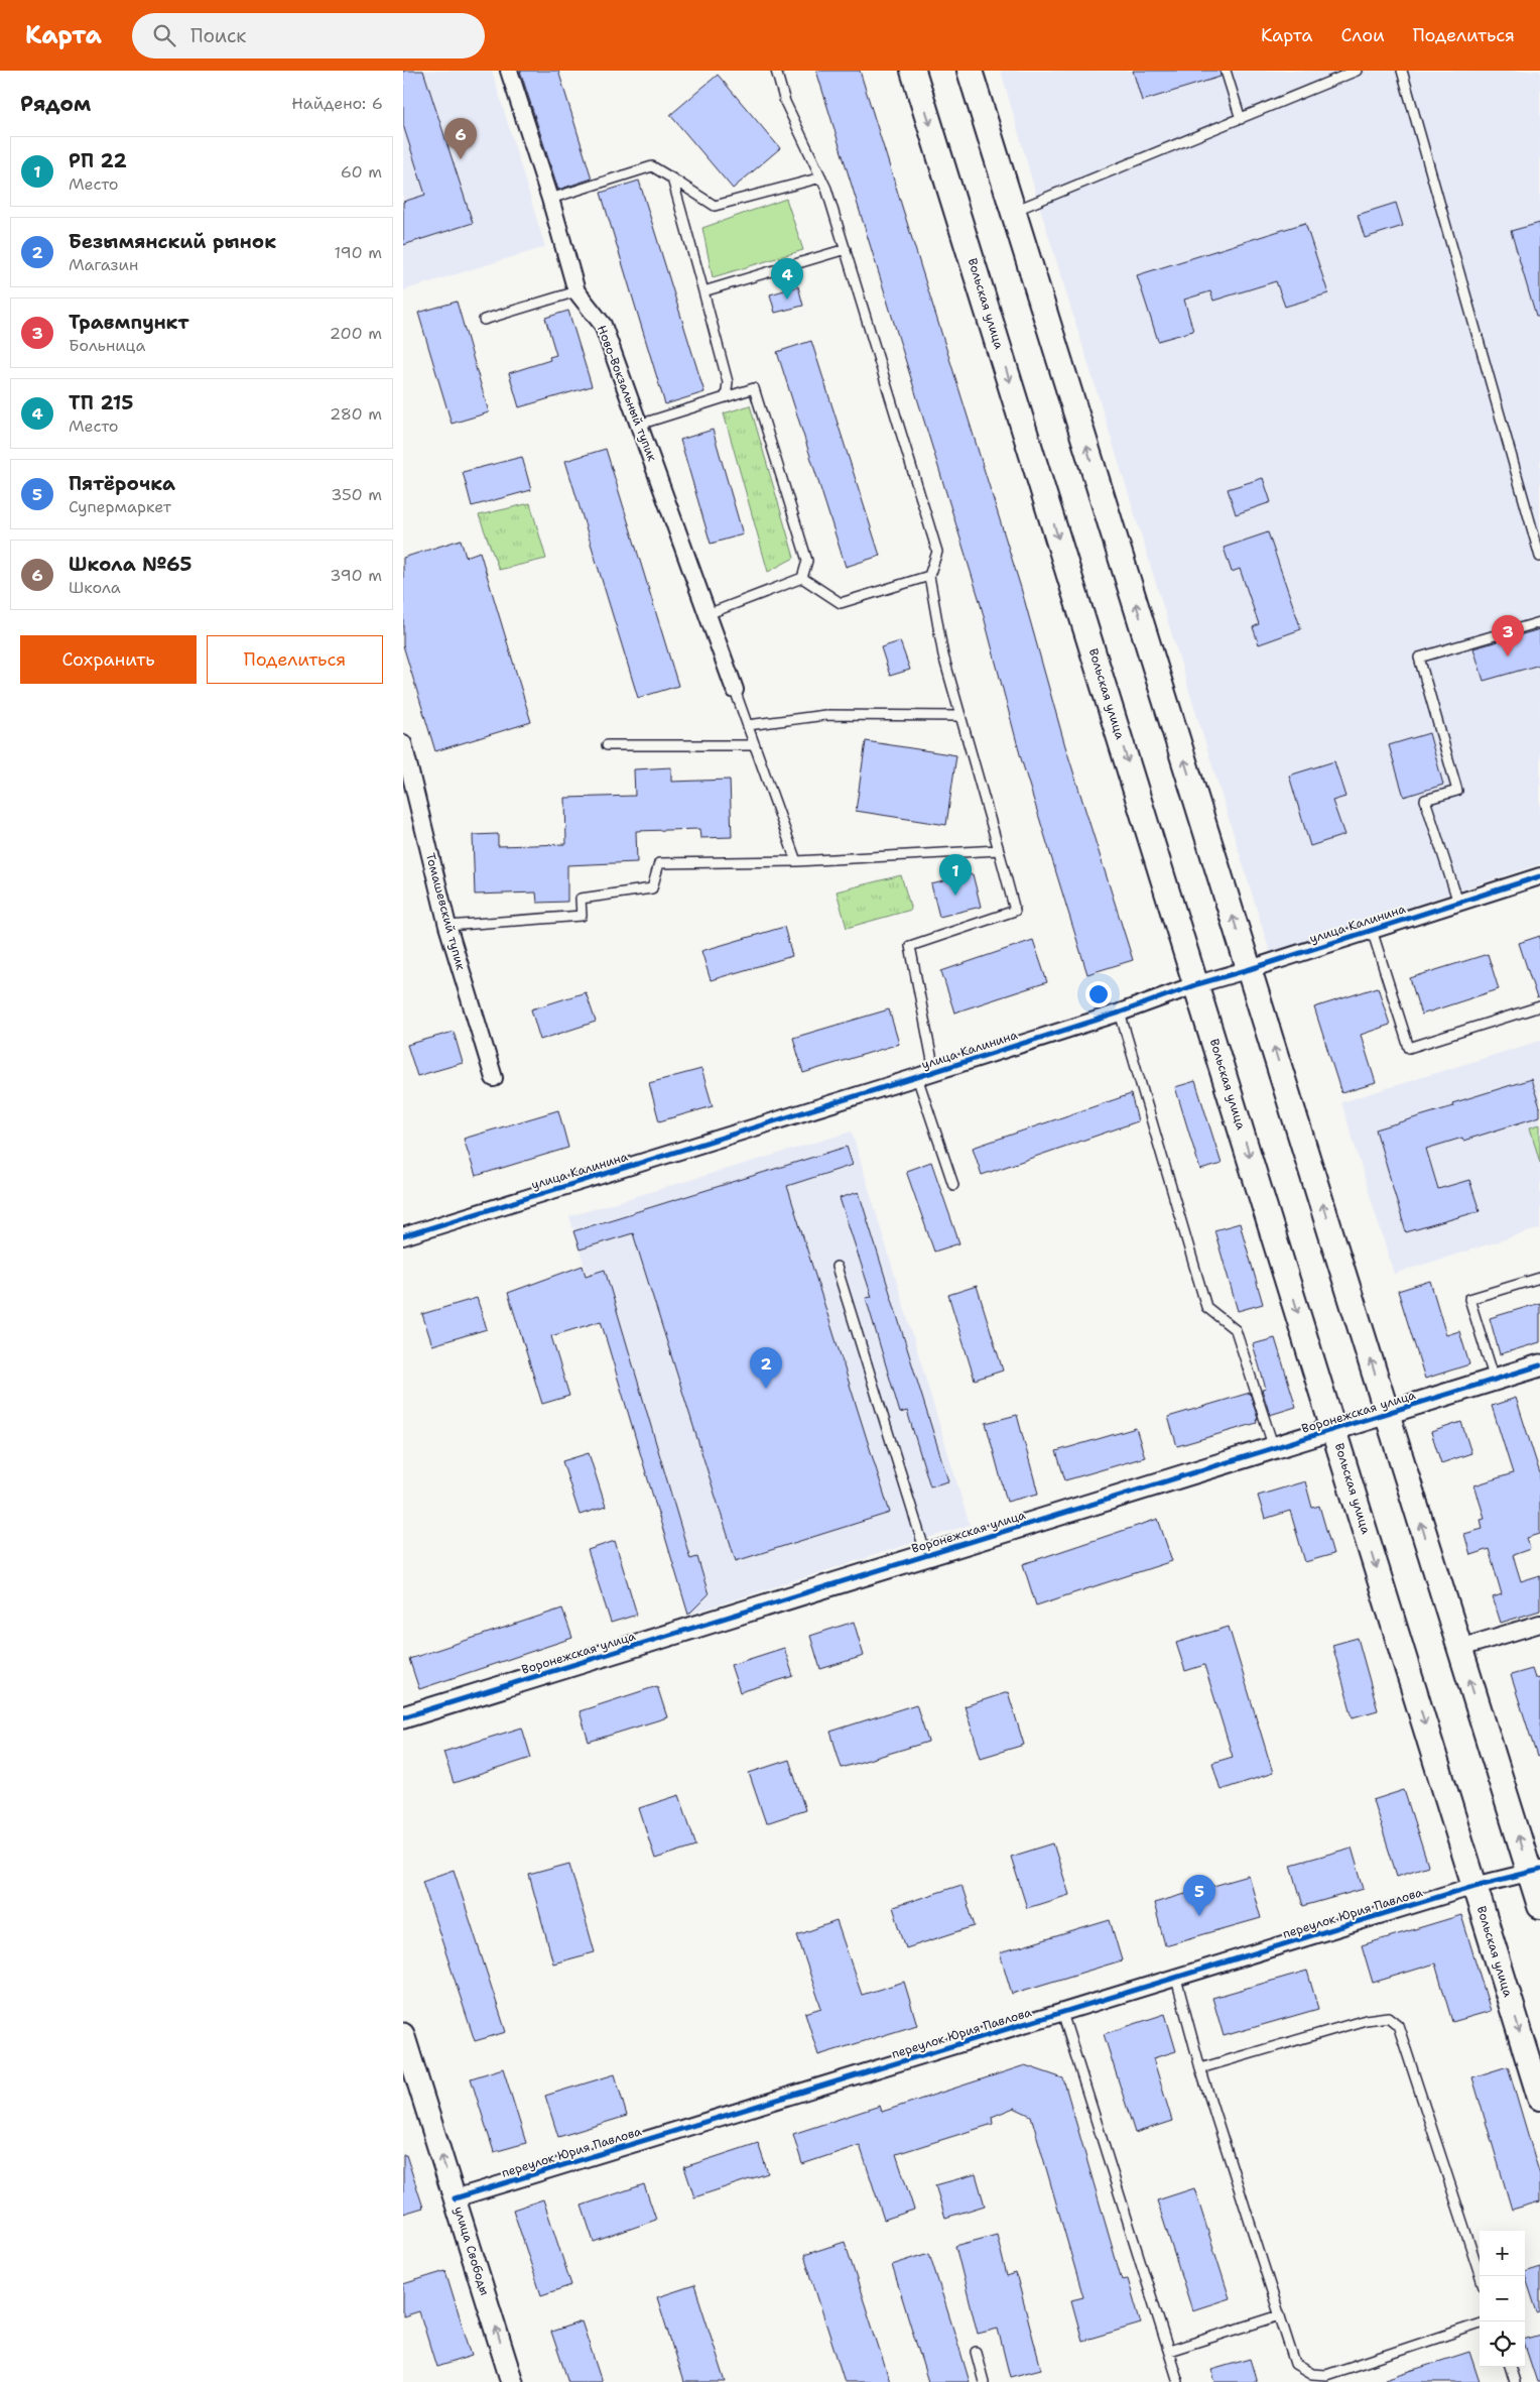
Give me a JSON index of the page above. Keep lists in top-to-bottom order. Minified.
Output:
{"streets":{"main road":["Вольская улица"],"street":["Ново-Вокзальный тупик","Томашевский тупик","улица Калинина","Воронежская улица","переулок Юрия Павлова","улица Свободы"]},"crossings":[["Вольская улица","улица Калинина"],["Вольская улица","Воронежская улица"],["Вольская улица","переулок Юрия Павлова"],["переулок Юрия Павлова","улица Свободы"]],"one_way":["улица Свободы"],"page":{"header":"Карта","search":"Поиск","nav":["Карта","Слои","Поделиться"],"heading":["Рядом","Найдено: 6"],"pins":["6","4","3","1","2","5"],"list":[{"mark":"1","name":"РП 22","note":"Место","value":"60 m"},{"mark":"2","name":"Безымянский рынок","note":"Магазин","value":"190 m"},{"mark":"3","name":"Травмпункт","note":"Больница","value":"200 m"},{"mark":"4","name":"ТП 215","note":"Место","value":"280 m"},{"mark":"5","name":"Пятёрочка","note":"Супермаркет","value":"350 m"},{"mark":"6","name":"Школа №65","note":"Школа","value":"390 m"}],"buttons":["Сохранить","Поделиться"],"map_buttons":["+","−"]}}
